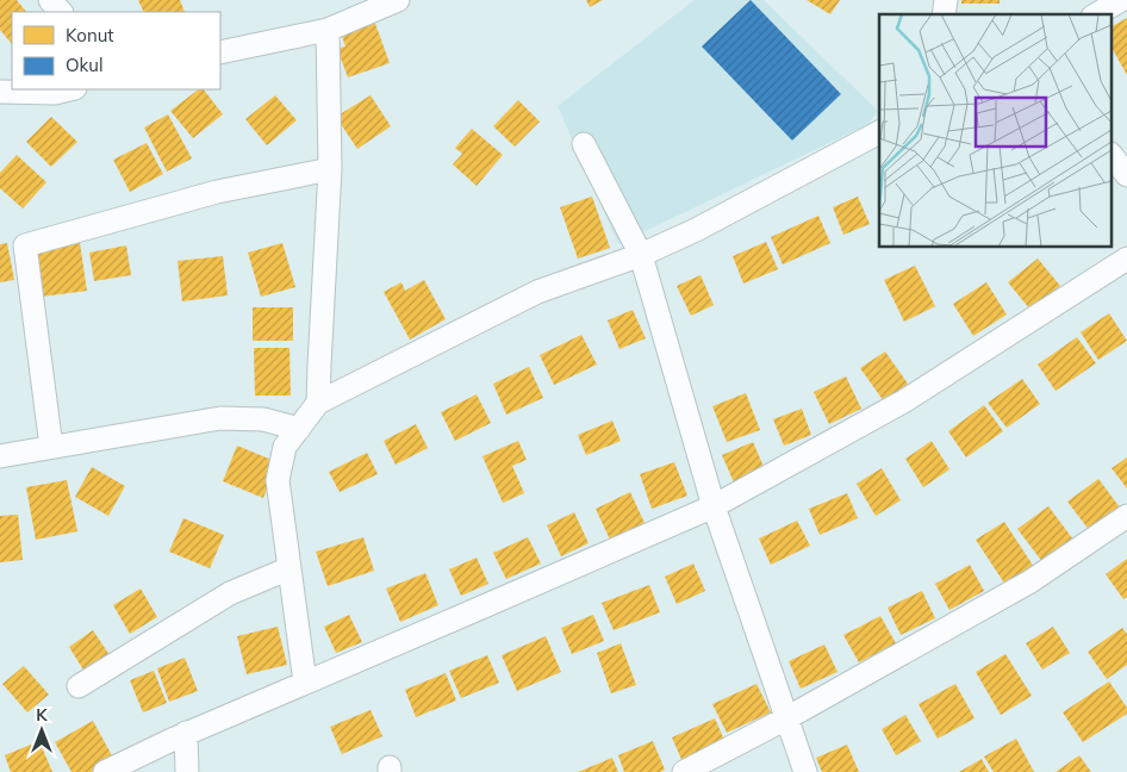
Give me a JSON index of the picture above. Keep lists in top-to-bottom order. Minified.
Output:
{"legend":["Konut","Okul"],"north":"top"}
